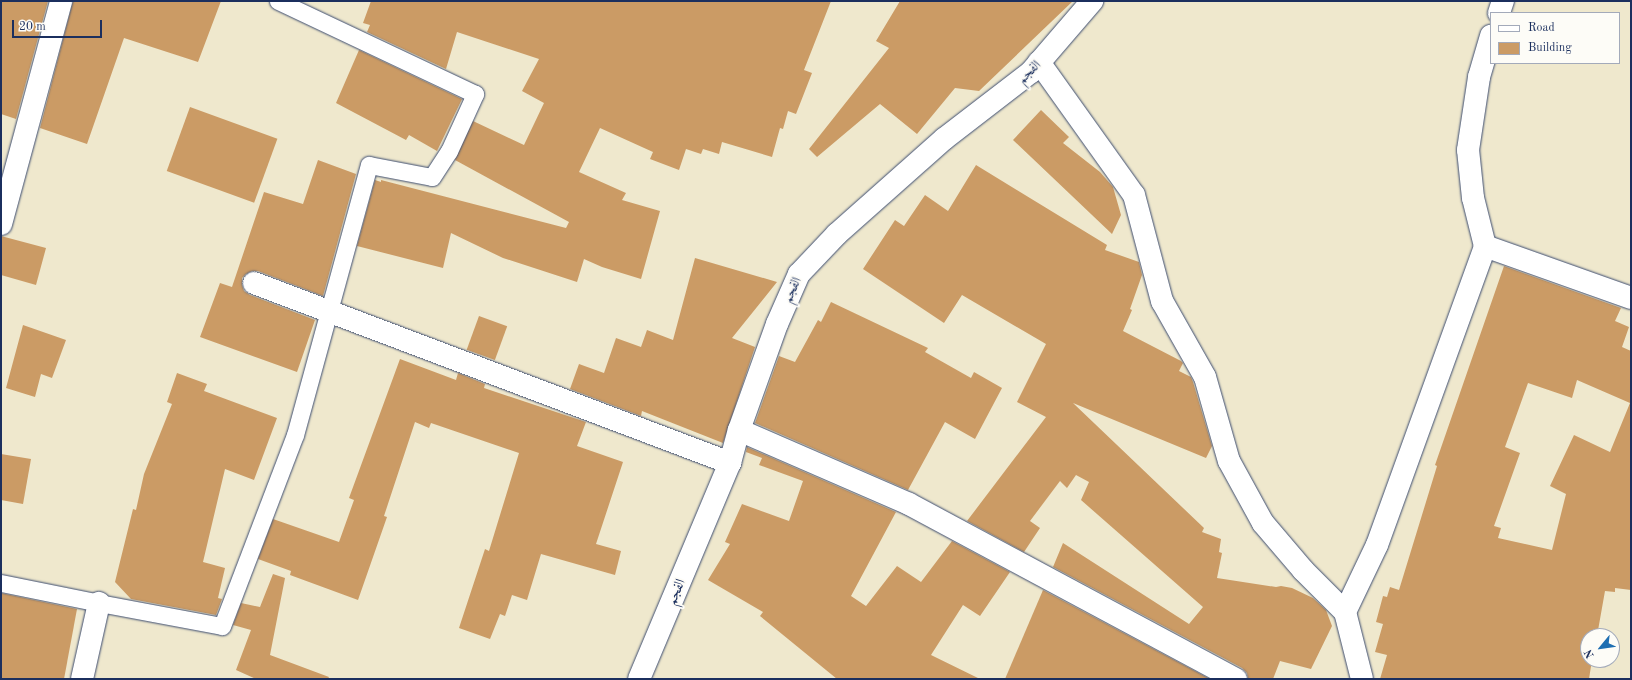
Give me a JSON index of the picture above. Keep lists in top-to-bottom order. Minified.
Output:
{"streets":{"street":["الفجم"]},"legend":["Road","Building"],"scale_bar":"20 m","north":"bottom left"}
